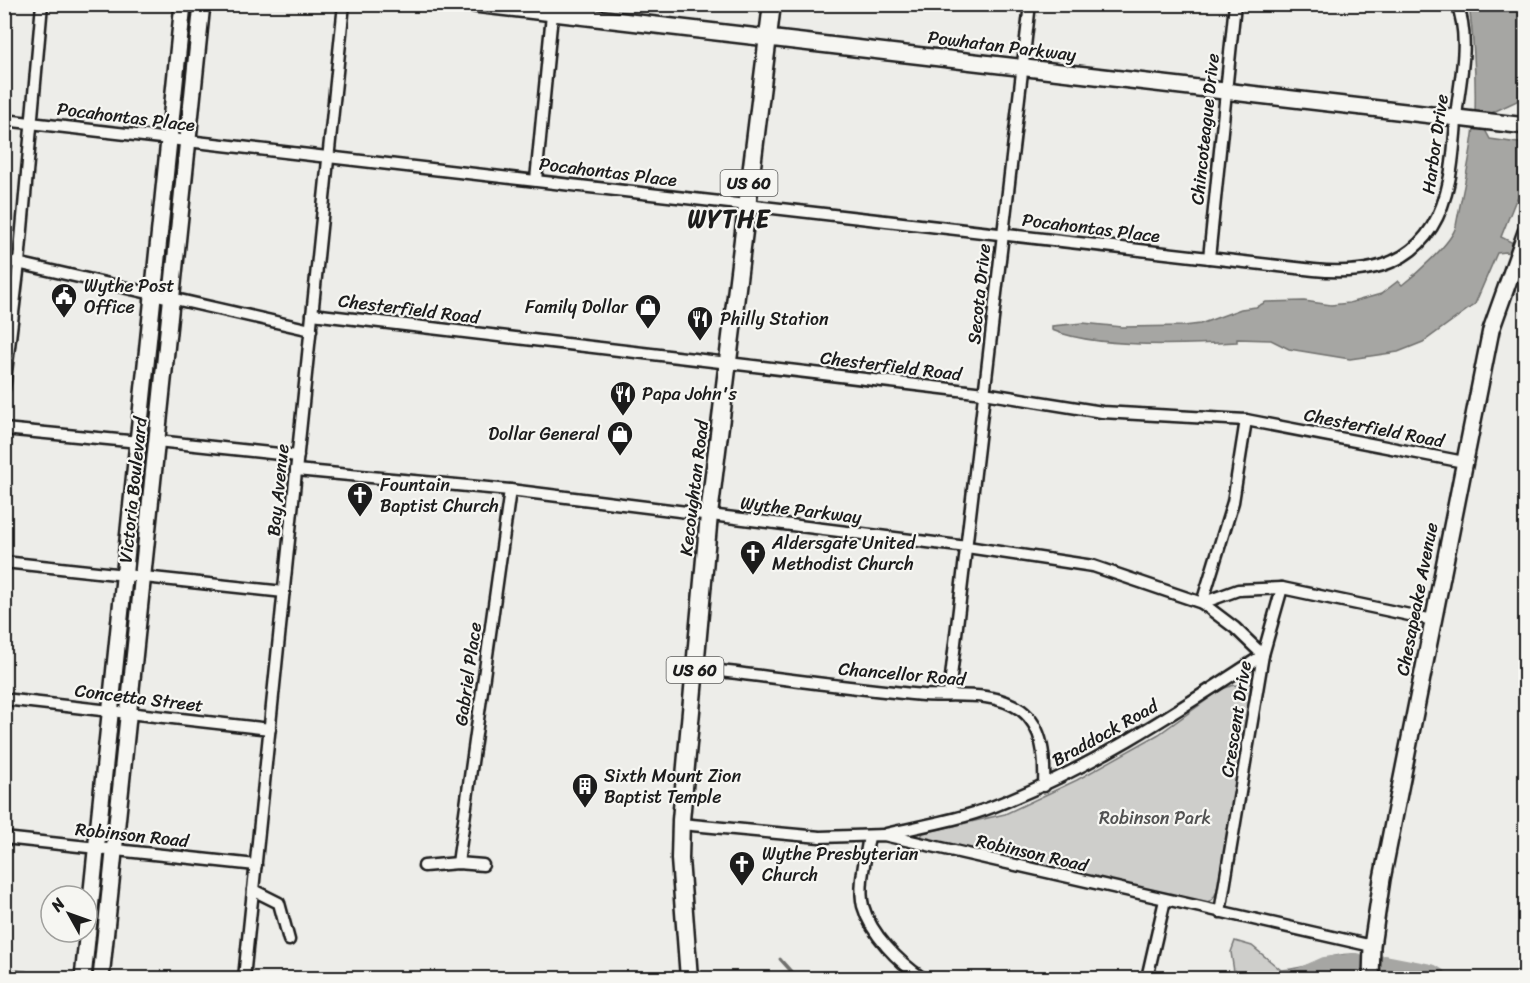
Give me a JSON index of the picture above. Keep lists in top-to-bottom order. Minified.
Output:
{"streets":{"main road":["Powhatan Parkway","US 60","Kecoughtan Road","Victoria Boulevard","Chesapeake Avenue"],"street":["Pocahontas Place","Chincoteague Drive","Harbor Drive","Secota Drive","Chesterfield Road","Bay Avenue","Wythe Parkway","Gabriel Place","Chancellor Road","Concetta Street","Crescent Drive","Braddock Road","Robinson Road"]},"crossings":[["Powhatan Parkway","Chincoteague Drive"],["Powhatan Parkway","Harbor Drive"],["Powhatan Parkway","Secota Drive"],["Powhatan Parkway","Kecoughtan Road"],["Pocahontas Place","Chincoteague Drive"],["Pocahontas Place","Harbor Drive"],["Pocahontas Place","Secota Drive"],["Pocahontas Place","Kecoughtan Road"],["Pocahontas Place","Victoria Boulevard"],["Pocahontas Place","Bay Avenue"],["Chincoteague Drive","Harbor Drive"],["Secota Drive","Chesterfield Road"],["Secota Drive","Wythe Parkway"],["Secota Drive","Chancellor Road"],["Chesterfield Road","Kecoughtan Road"],["Chesterfield Road","Bay Avenue"],["Chesterfield Road","Chesapeake Avenue"],["Kecoughtan Road","Wythe Parkway"],["Kecoughtan Road","Chancellor Road"],["Kecoughtan Road","Robinson Road"],["Victoria Boulevard","Concetta Street"],["Victoria Boulevard","Robinson Road"],["Bay Avenue","Wythe Parkway"],["Bay Avenue","Concetta Street"],["Bay Avenue","Robinson Road"],["Wythe Parkway","Gabriel Place"],["Wythe Parkway","Crescent Drive"],["Chesapeake Avenue","Robinson Road"],["Chancellor Road","Braddock Road"],["Crescent Drive","Braddock Road"],["Crescent Drive","Robinson Road"],["Braddock Road","Robinson Road"]],"districts":["WYTHE"],"parks":["Robinson Park"],"places":{"public building":["Wythe Post Office"],"shop":["Family Dollar","Dollar General"],"restaurant":["Philly Station","Papa John's"],"church":["Fountain Baptist Church","Aldersgate United Methodist Church","Wythe Presbyterian Church"],"building":["Sixth Mount Zion Baptist Temple"]},"north":"top left"}
